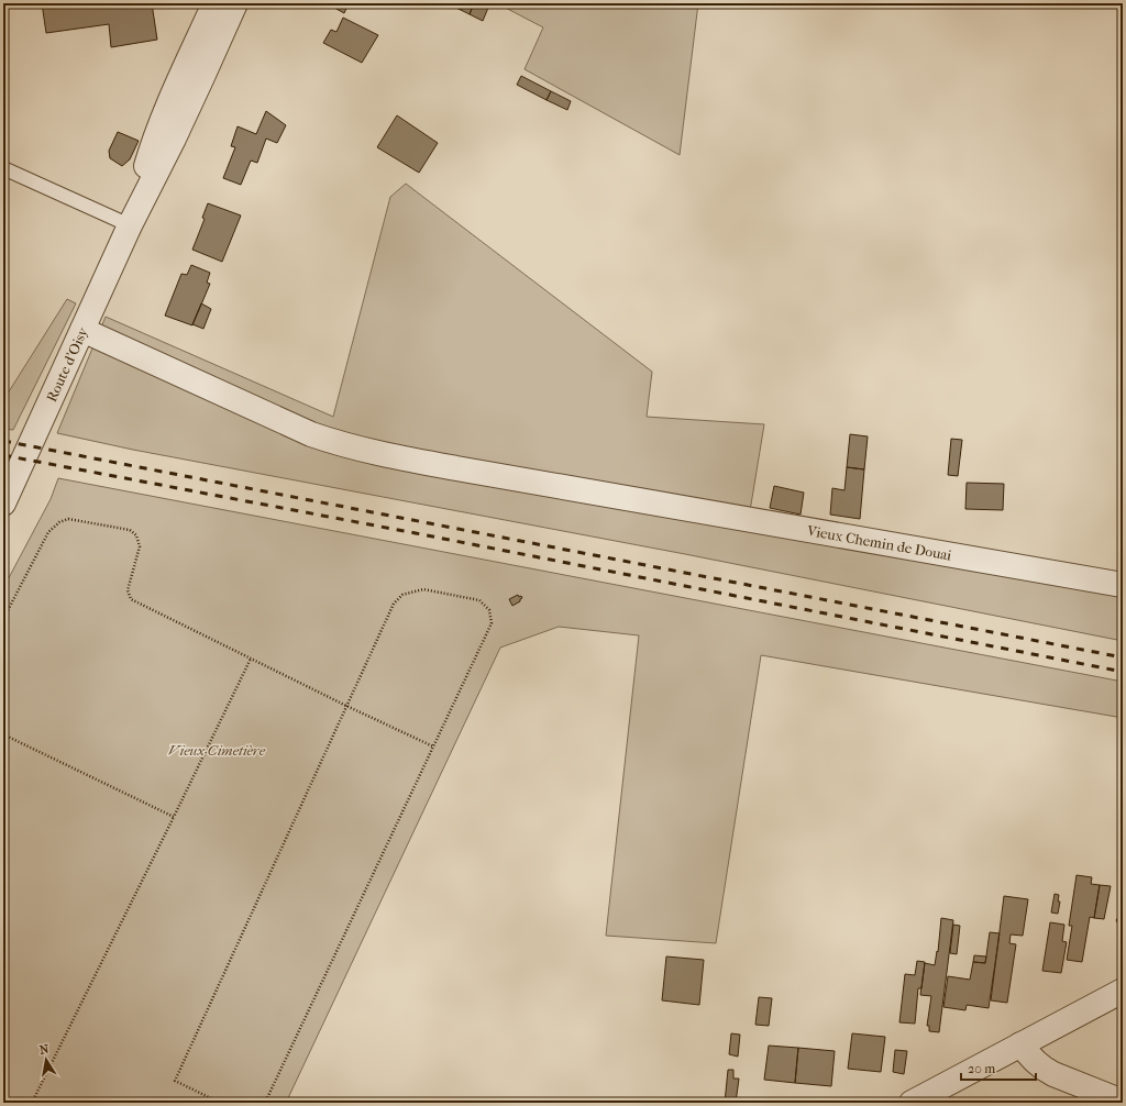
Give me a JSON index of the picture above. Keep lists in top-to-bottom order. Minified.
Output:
{"streets":{"street":["Route d'Oisy","Vieux Chemin de Douai"]},"crossings":[["Route d'Oisy","Vieux Chemin de Douai"]],"parks":["Vieux Cimetière"],"scale_bar":"20 m","north":"top"}
